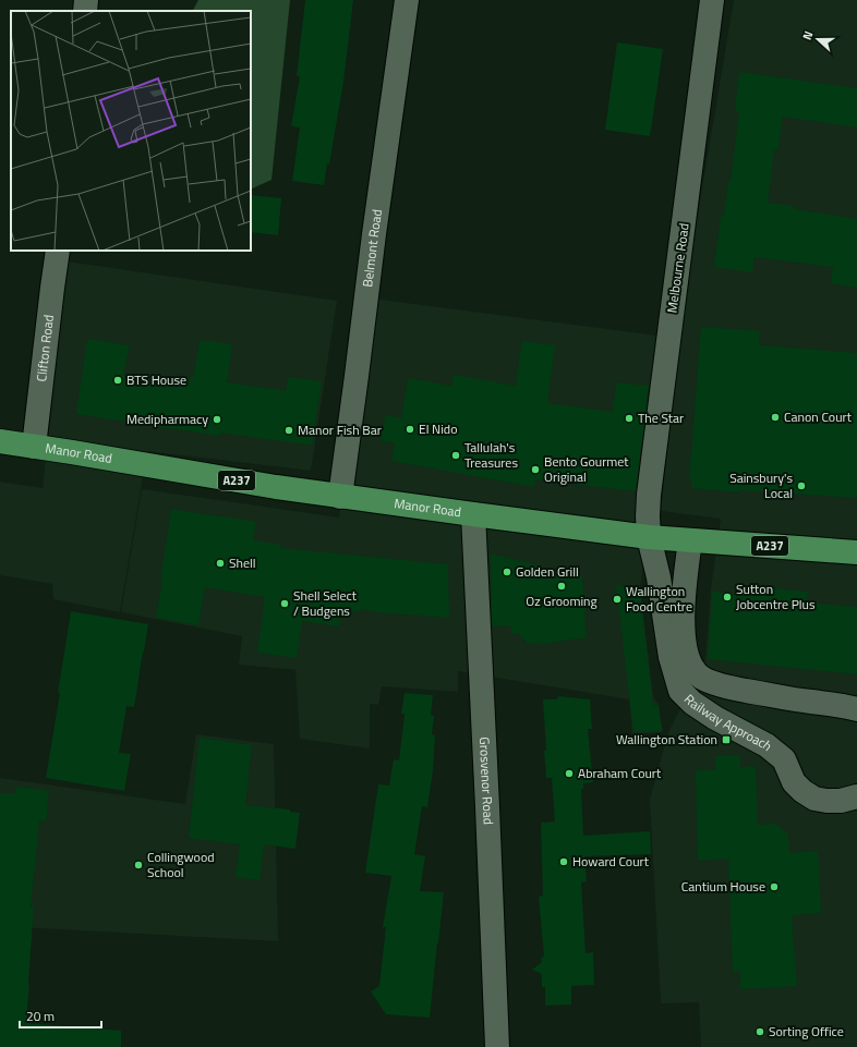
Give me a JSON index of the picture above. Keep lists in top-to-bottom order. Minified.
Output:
{"streets":{"main road":["Manor Road","A237"],"street":["Belmont Road","Melbourne Road","Clifton Road","Railway Approach","Grosvenor Road"]},"crossings":[["Belmont Road","Manor Road"],["Melbourne Road","Manor Road"],["Melbourne Road","Railway Approach"],["Clifton Road","Manor Road"],["Manor Road","Railway Approach"],["Manor Road","Grosvenor Road"]],"places":{"other":["BTS House","Canon Court","The Star","Medipharmacy","El Nido","Manor Fish Bar","Tallulah's Treasures","Bento Gourmet Original","Sainsbury's Local","Shell","Golden Grill","Oz Grooming","Sutton Jobcentre Plus","Wallington Food Centre","Shell Select / Budgens","Abraham Court","Howard Court","Collingwood School","Cantium House","Sorting Office"],"transit":["Wallington Station"]},"scale_bar":"20 m","north":"left"}
